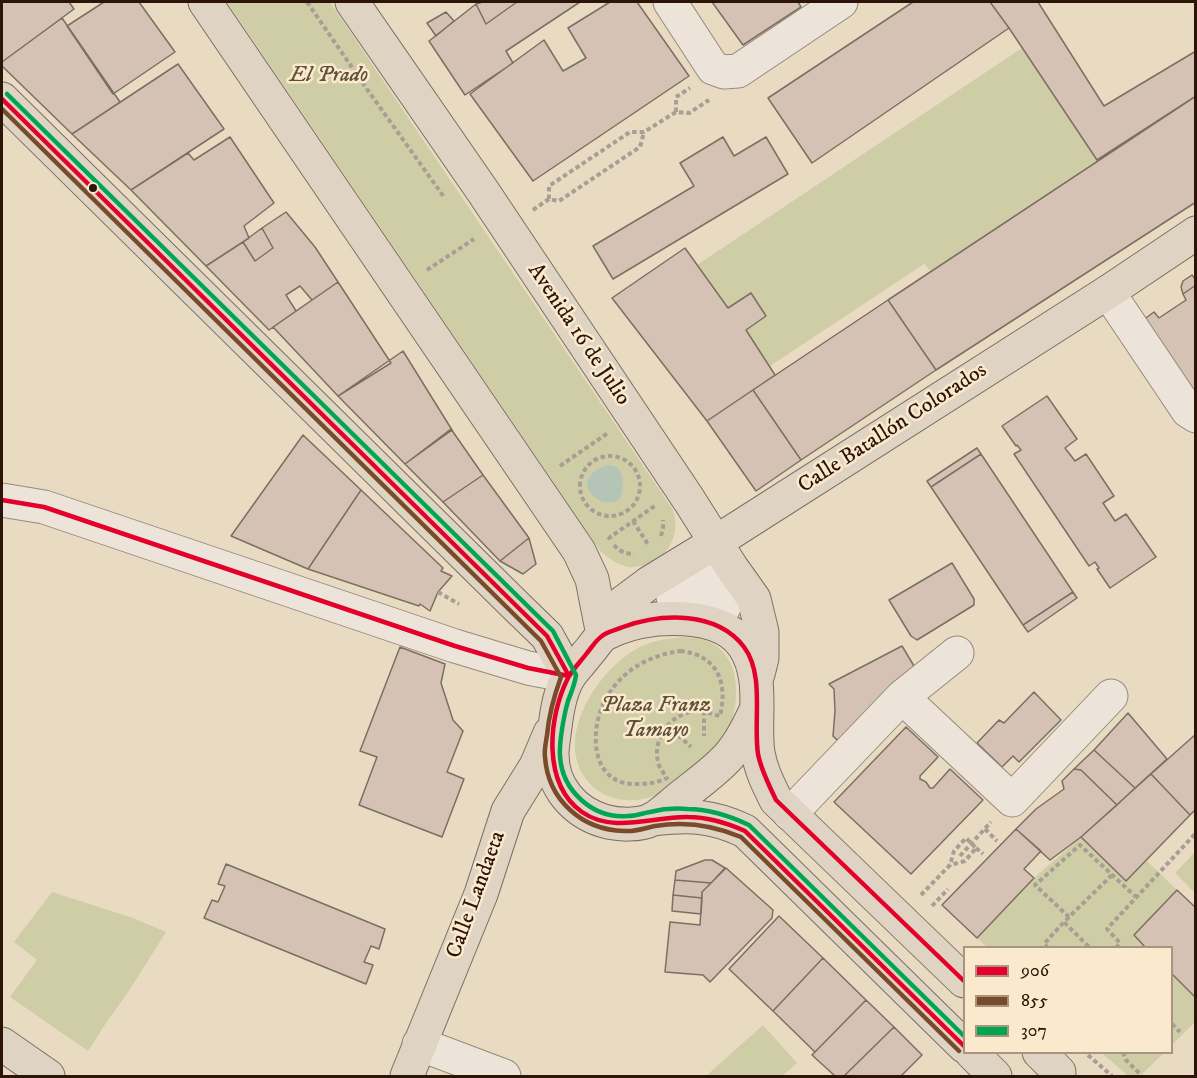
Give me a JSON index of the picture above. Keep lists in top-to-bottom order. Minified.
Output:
{"streets":{"main road":["Avenida 16 de Julio","Calle Batallón Colorados","Calle Landaeta"]},"crossings":[["Avenida 16 de Julio","Calle Batallón Colorados"]],"parks":["El Prado","Plaza Franz Tamayo"],"lines":["transit line 307","transit line 906","transit line 855"],"legend":["906","855","307"]}
